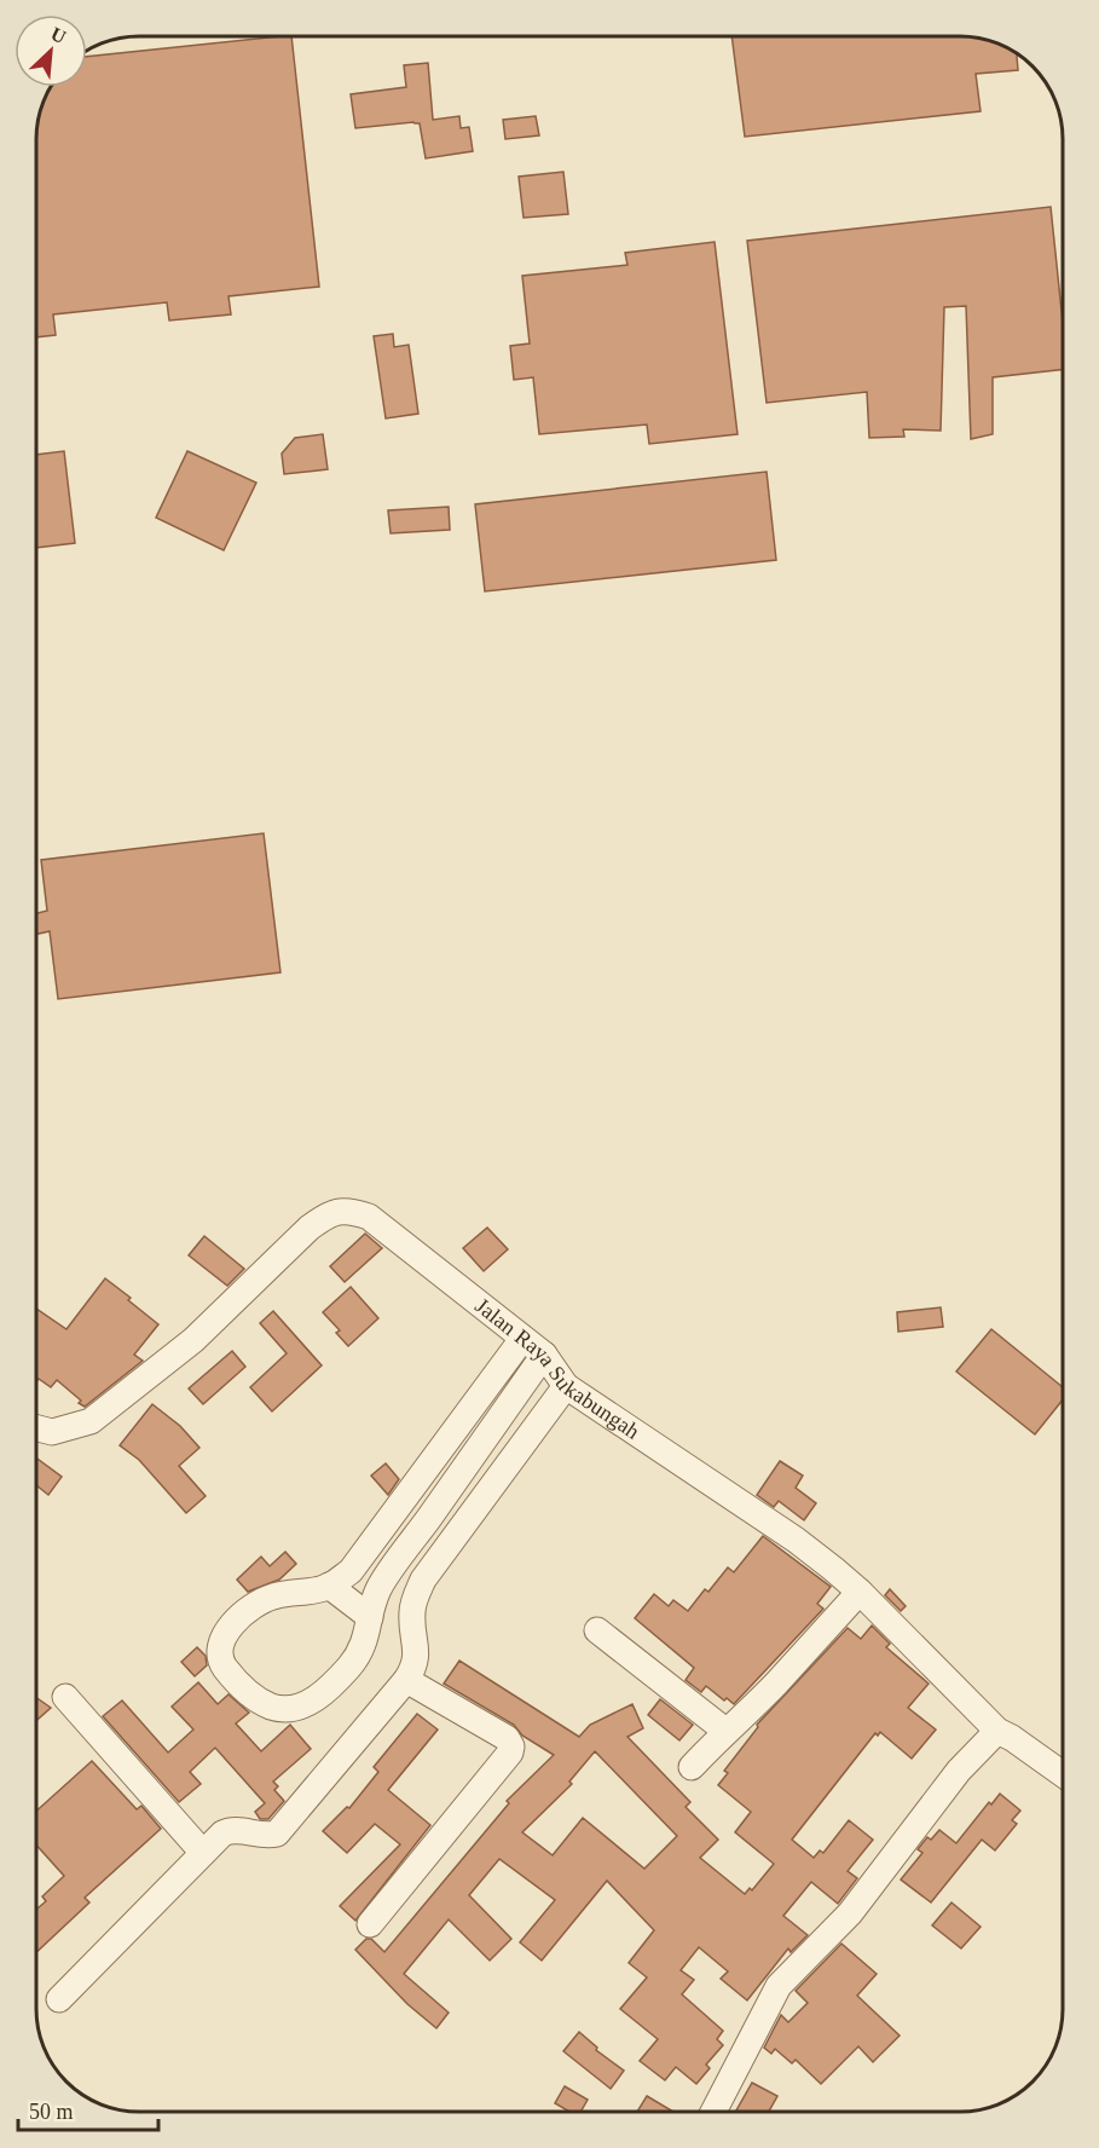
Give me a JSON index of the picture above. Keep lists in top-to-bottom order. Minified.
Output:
{"streets":{"street":["Jalan Raya Sukabungah"]},"scale_bar":"50 m","north":"top right"}
